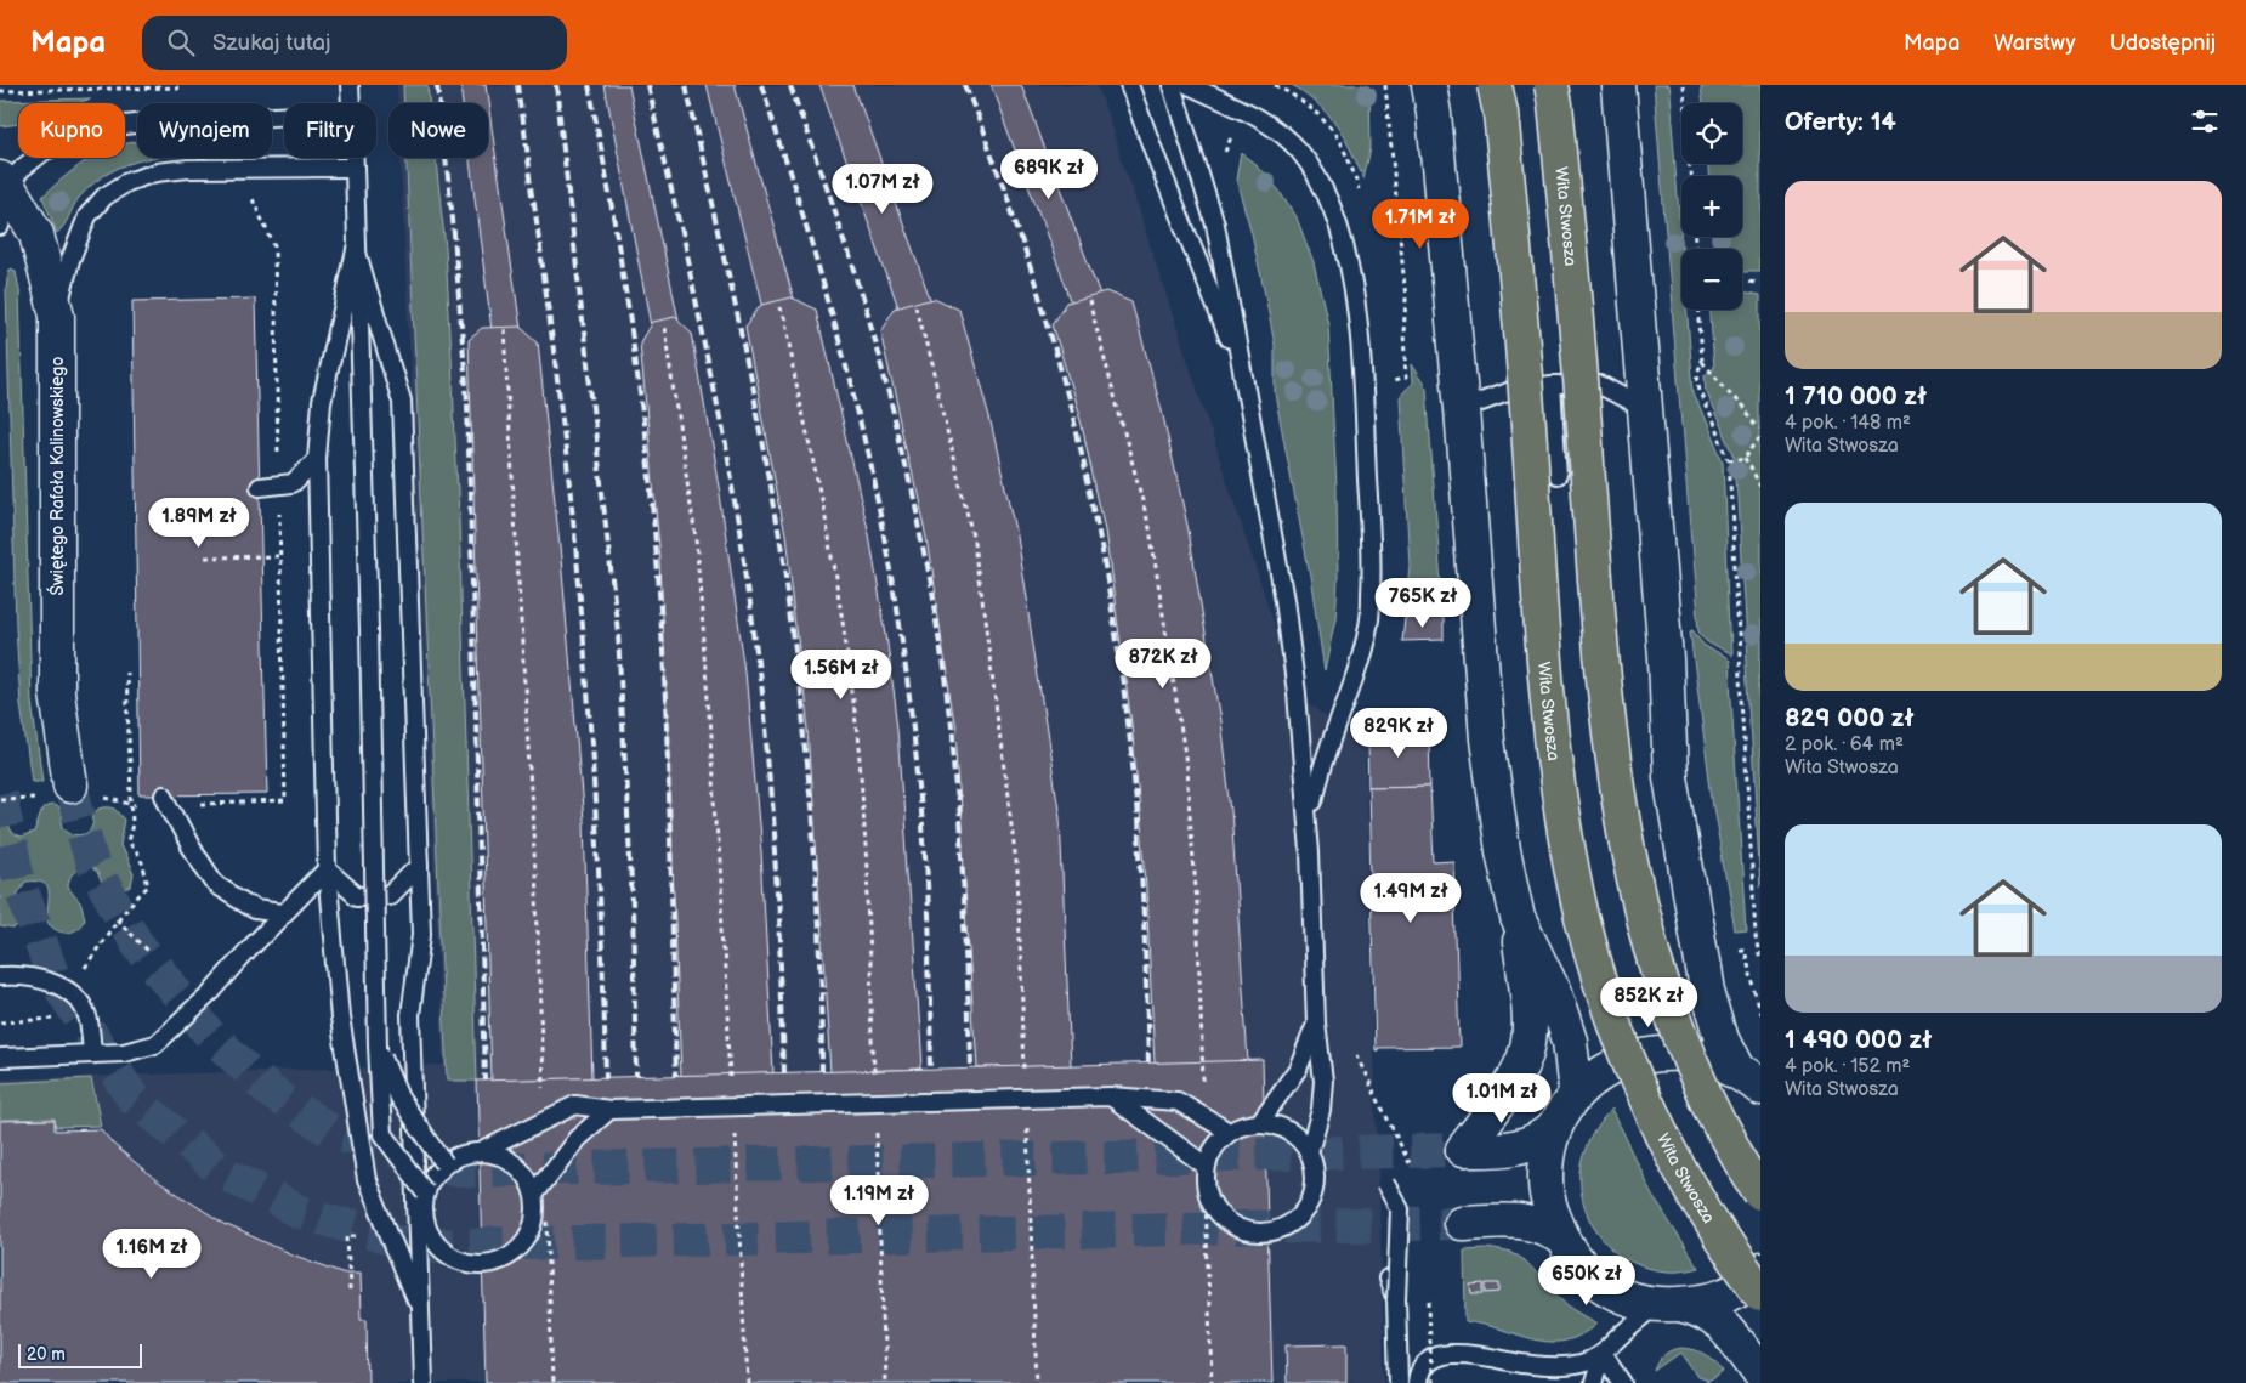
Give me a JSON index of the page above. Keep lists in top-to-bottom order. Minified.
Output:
{"streets":{"main road":["Wita Stwosza"],"street":["Świętego Rafała Kalinowskiego"]},"scale_bar":"20 m","page":{"header":"Mapa","search":"Szukaj tutaj","nav":["Mapa","Warstwy","Udostępnij"],"heading":"Oferty: 14","map_buttons":["+","−"],"chip":["Kupno","Wynajem","Filtry","Nowe"],"price":["689K zł","1.07M zł","1.71M zł","1.89M zł","765K zł","872K zł","1.56M zł","829K zł","1.49M zł","852K zł","1.01M zł","1.19M zł","1.16M zł","650K zł"],"list":[{"name":"1 710 000 zł","note":"4 pok. · 148 m² · Wita Stwosza"},{"name":"829 000 zł","note":"2 pok. · 64 m² · Wita Stwosza"},{"name":"1 490 000 zł","note":"4 pok. · 152 m² · Wita Stwosza"}],"scale":"20 m"}}
